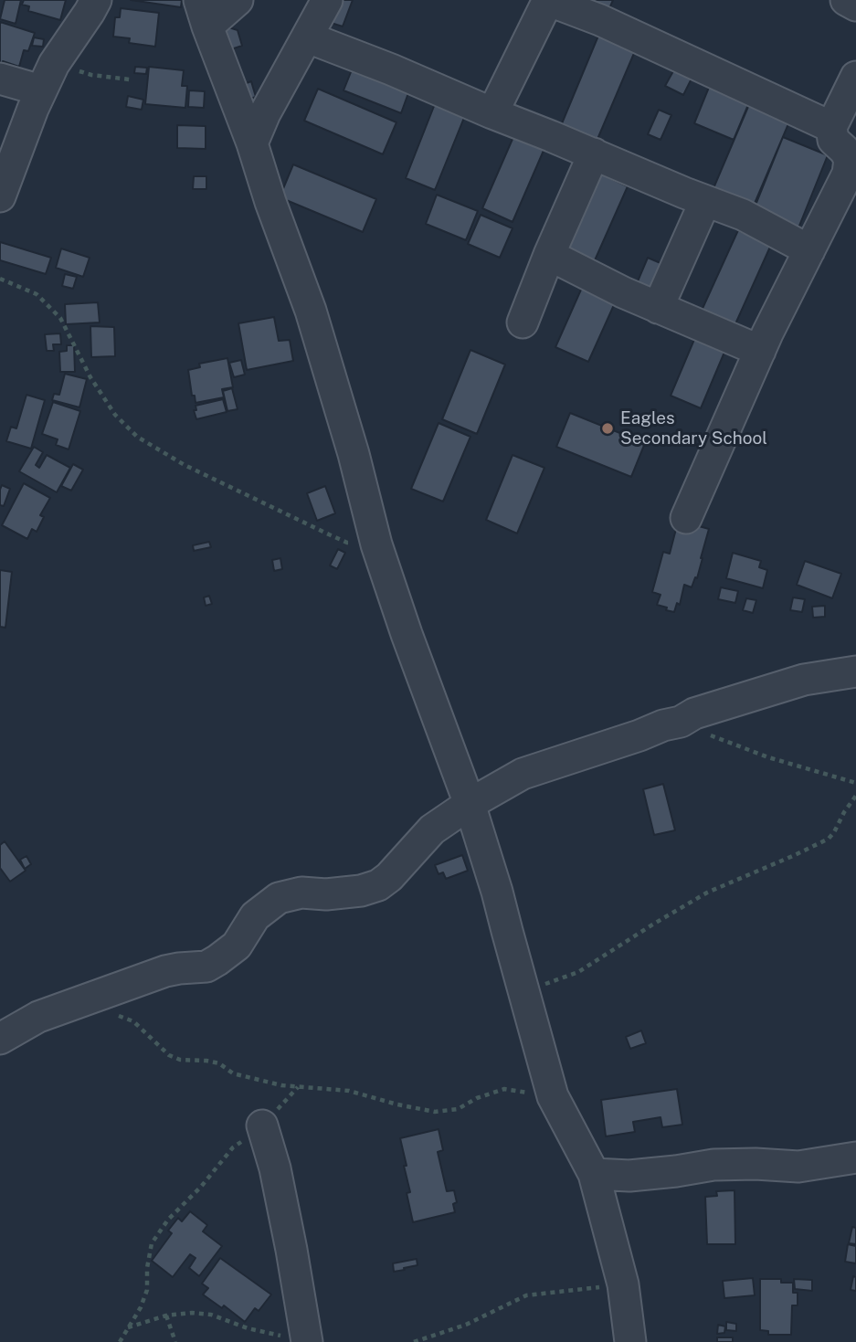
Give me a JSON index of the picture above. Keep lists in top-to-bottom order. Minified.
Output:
{"places":["Eagles Secondary School"]}
